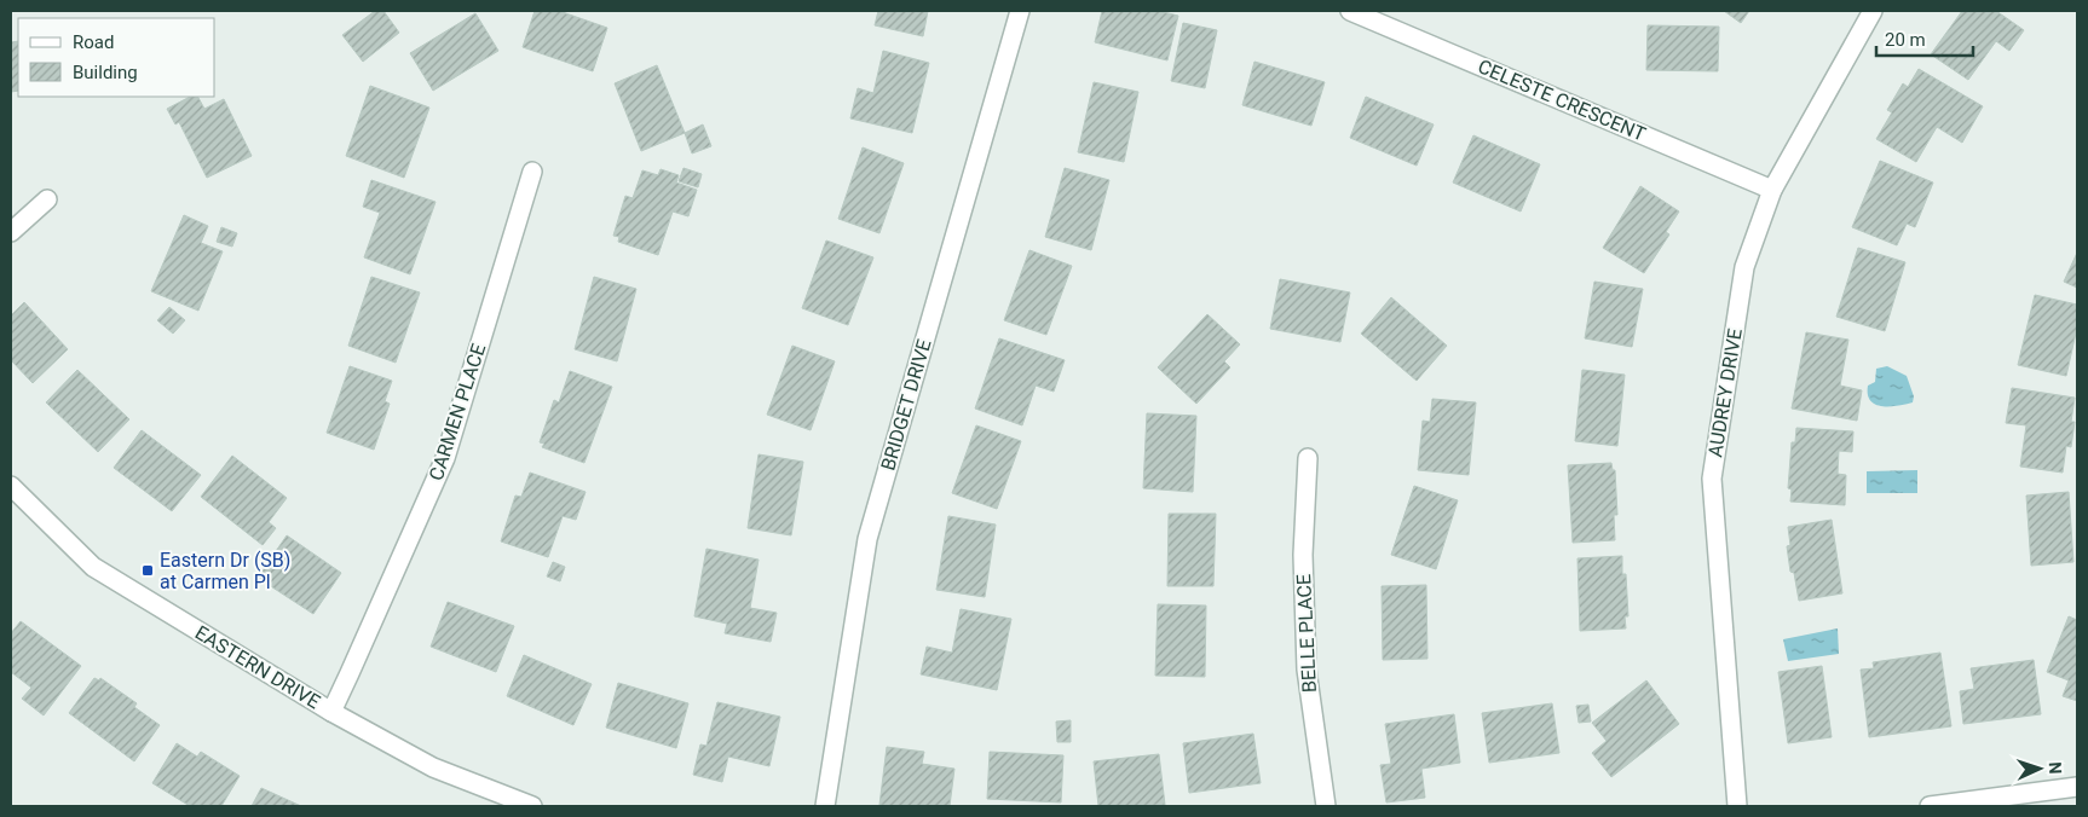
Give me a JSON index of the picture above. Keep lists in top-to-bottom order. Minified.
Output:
{"streets":{"street":["CELESTE CRESCENT","AUDREY DRIVE","BRIDGET DRIVE","CARMEN PLACE","BELLE PLACE","EASTERN DRIVE"]},"crossings":[["CELESTE CRESCENT","AUDREY DRIVE"],["CARMEN PLACE","EASTERN DRIVE"]],"places":{"transit":["Eastern Dr (SB) at Carmen Pl"]},"legend":["Road","Building"],"scale_bar":"20 m","north":"right"}
